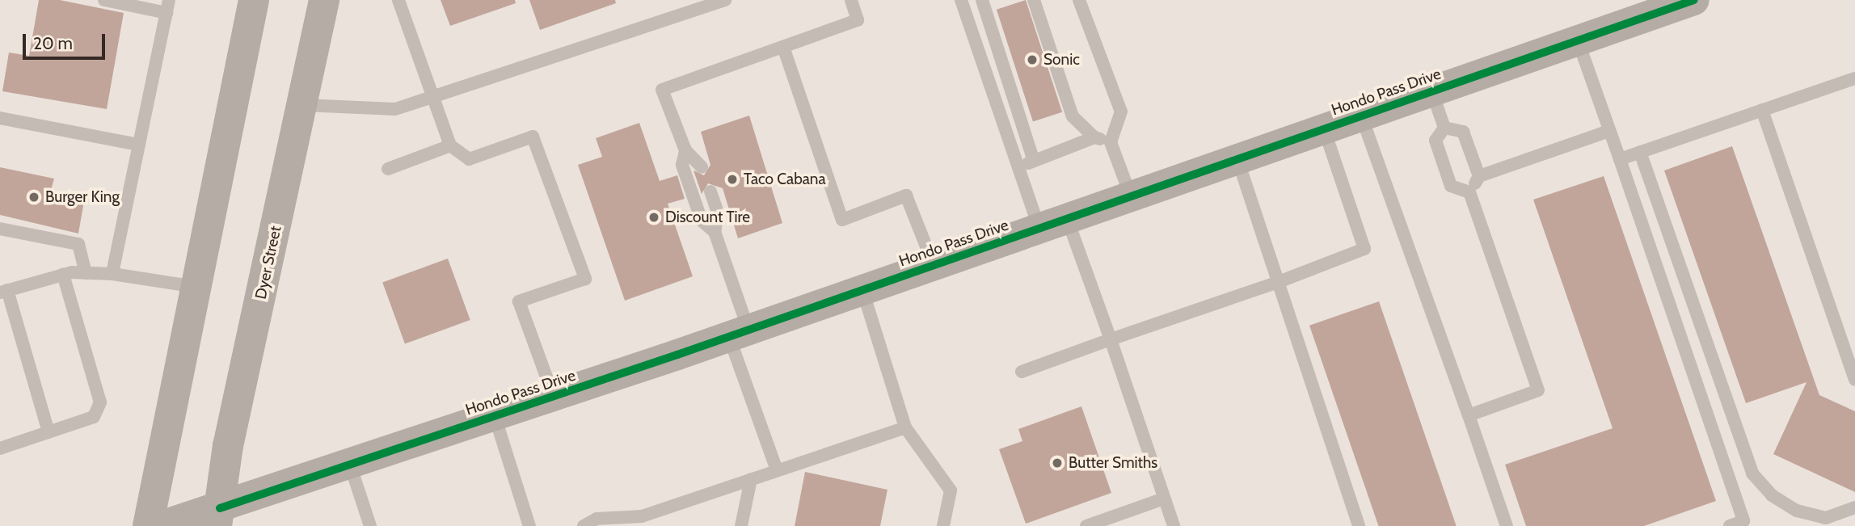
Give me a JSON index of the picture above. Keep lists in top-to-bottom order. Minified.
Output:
{"streets":{"main road":["Hondo Pass Drive","Dyer Street"]},"crossings":[["Hondo Pass Drive","Dyer Street"]],"places":["Sonic","Taco Cabana","Burger King","Discount Tire","Butter Smiths"],"scale_bar":"20 m"}
